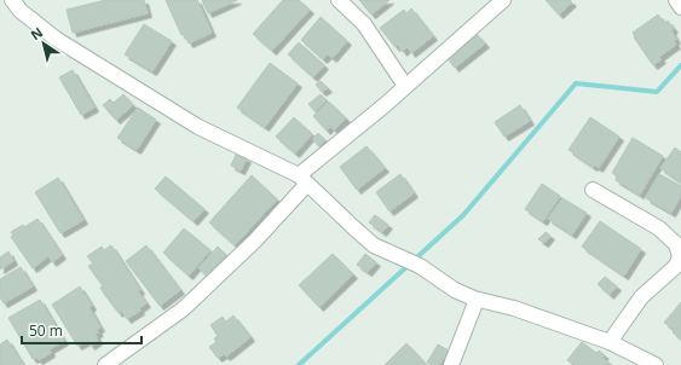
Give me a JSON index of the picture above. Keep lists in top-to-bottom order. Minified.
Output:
{"scale_bar":"50 m","north":"top left"}
